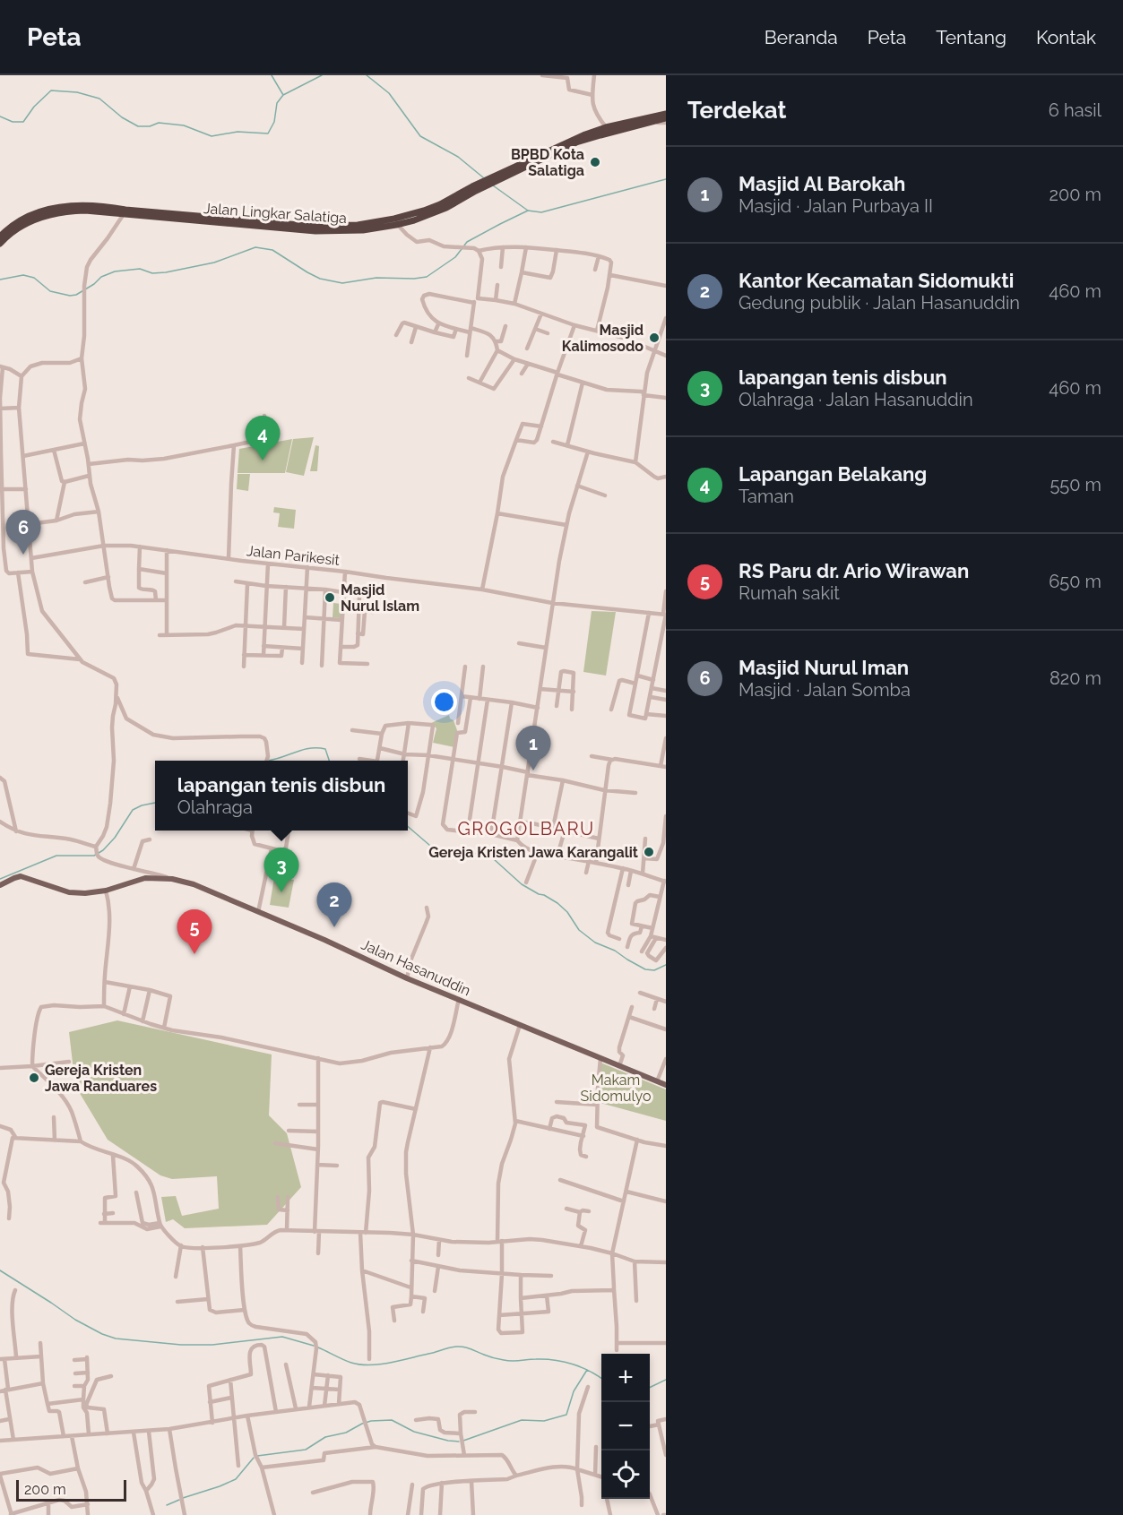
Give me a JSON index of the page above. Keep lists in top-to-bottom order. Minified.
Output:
{"streets":{"highway":["Jalan Lingkar Salatiga"],"main road":["Jalan Hasanuddin"],"street":["Jalan Parikesit"]},"districts":["GROGOLBARU"],"parks":["Makam Sidomulyo"],"places":["BPBD Kota Salatiga","Masjid Kalimosodo","Masjid Nurul Islam","Gereja Kristen Jawa Karangalit","Gereja Kristen Jawa Randuares"],"scale_bar":"200 m","page":{"header":"Peta","nav":["Beranda","Peta","Tentang","Kontak"],"heading":["Terdekat","6 hasil"],"list":[{"mark":"1","name":"Masjid Al Barokah","note":"Masjid · Jalan Purbaya II","value":"200 m"},{"mark":"2","name":"Kantor Kecamatan Sidomukti","note":"Gedung publik · Jalan Hasanuddin","value":"460 m"},{"mark":"3","name":"lapangan tenis disbun","note":"Olahraga · Jalan Hasanuddin","value":"460 m"},{"mark":"4","name":"Lapangan Belakang","note":"Taman","value":"550 m"},{"mark":"5","name":"RS Paru dr. Ario Wirawan","note":"Rumah sakit","value":"650 m"},{"mark":"6","name":"Masjid Nurul Iman","note":"Masjid · Jalan Somba","value":"820 m"}],"pins":["4","6","1","3","2","5"],"popup":["lapangan tenis disbun","Olahraga"],"map_buttons":["+","−"],"scale":"200 m"}}
